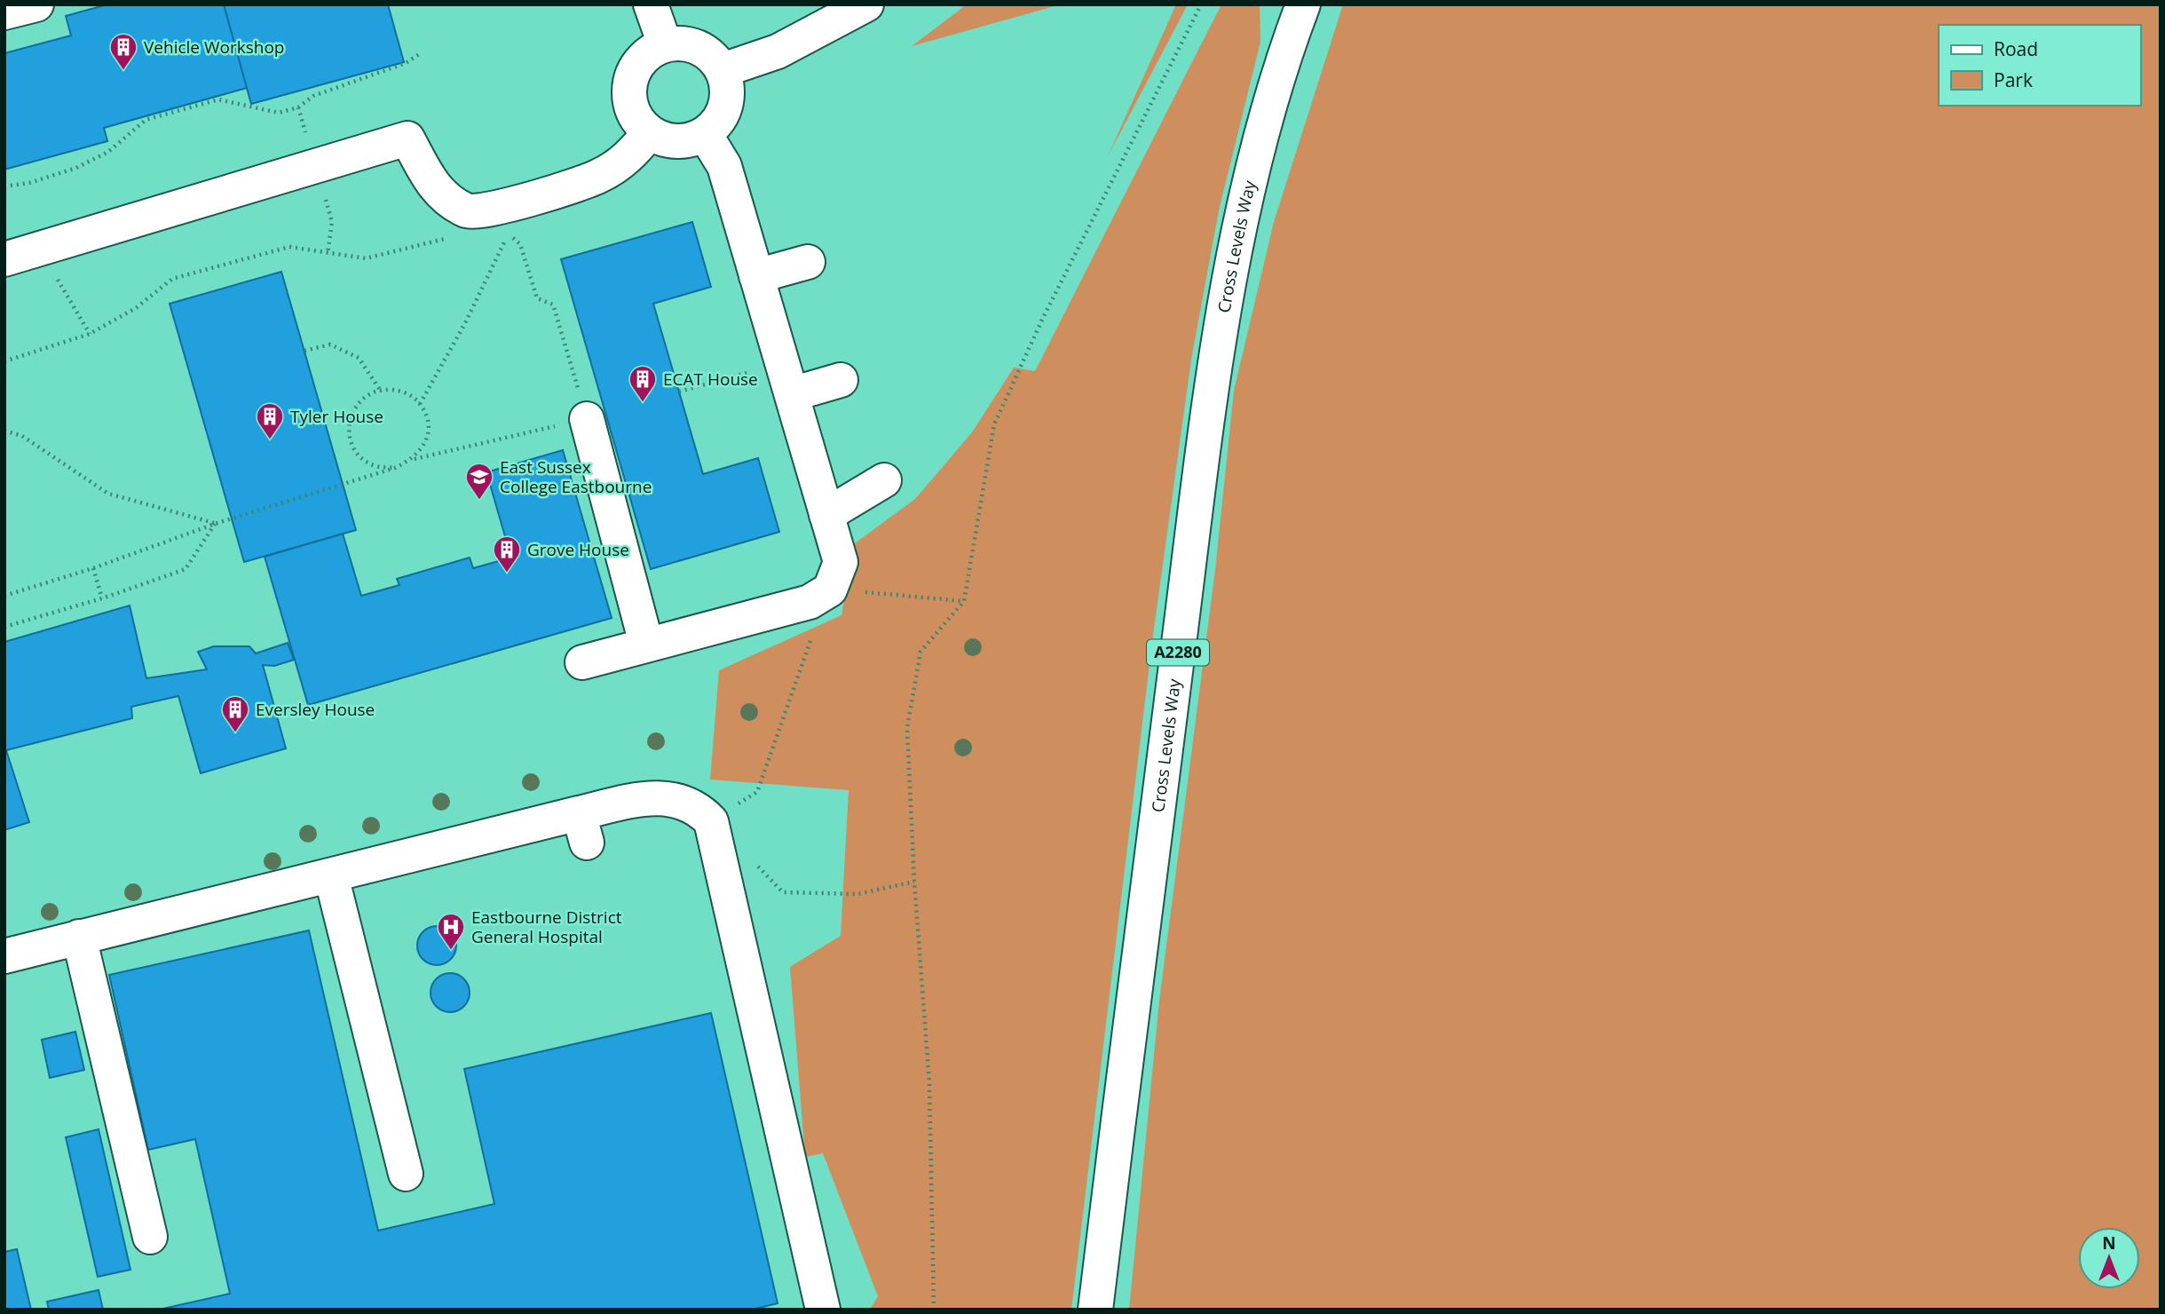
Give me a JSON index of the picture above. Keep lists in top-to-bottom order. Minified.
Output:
{"streets":{"main road":["Cross Levels Way","A2280"]},"places":{"building":["Vehicle Workshop","ECAT House","Tyler House","Grove House","Eversley House"],"school or university":["East Sussex College Eastbourne"],"hospital":["Eastbourne District General Hospital"]},"legend":["Road","Park"],"north":"top"}
